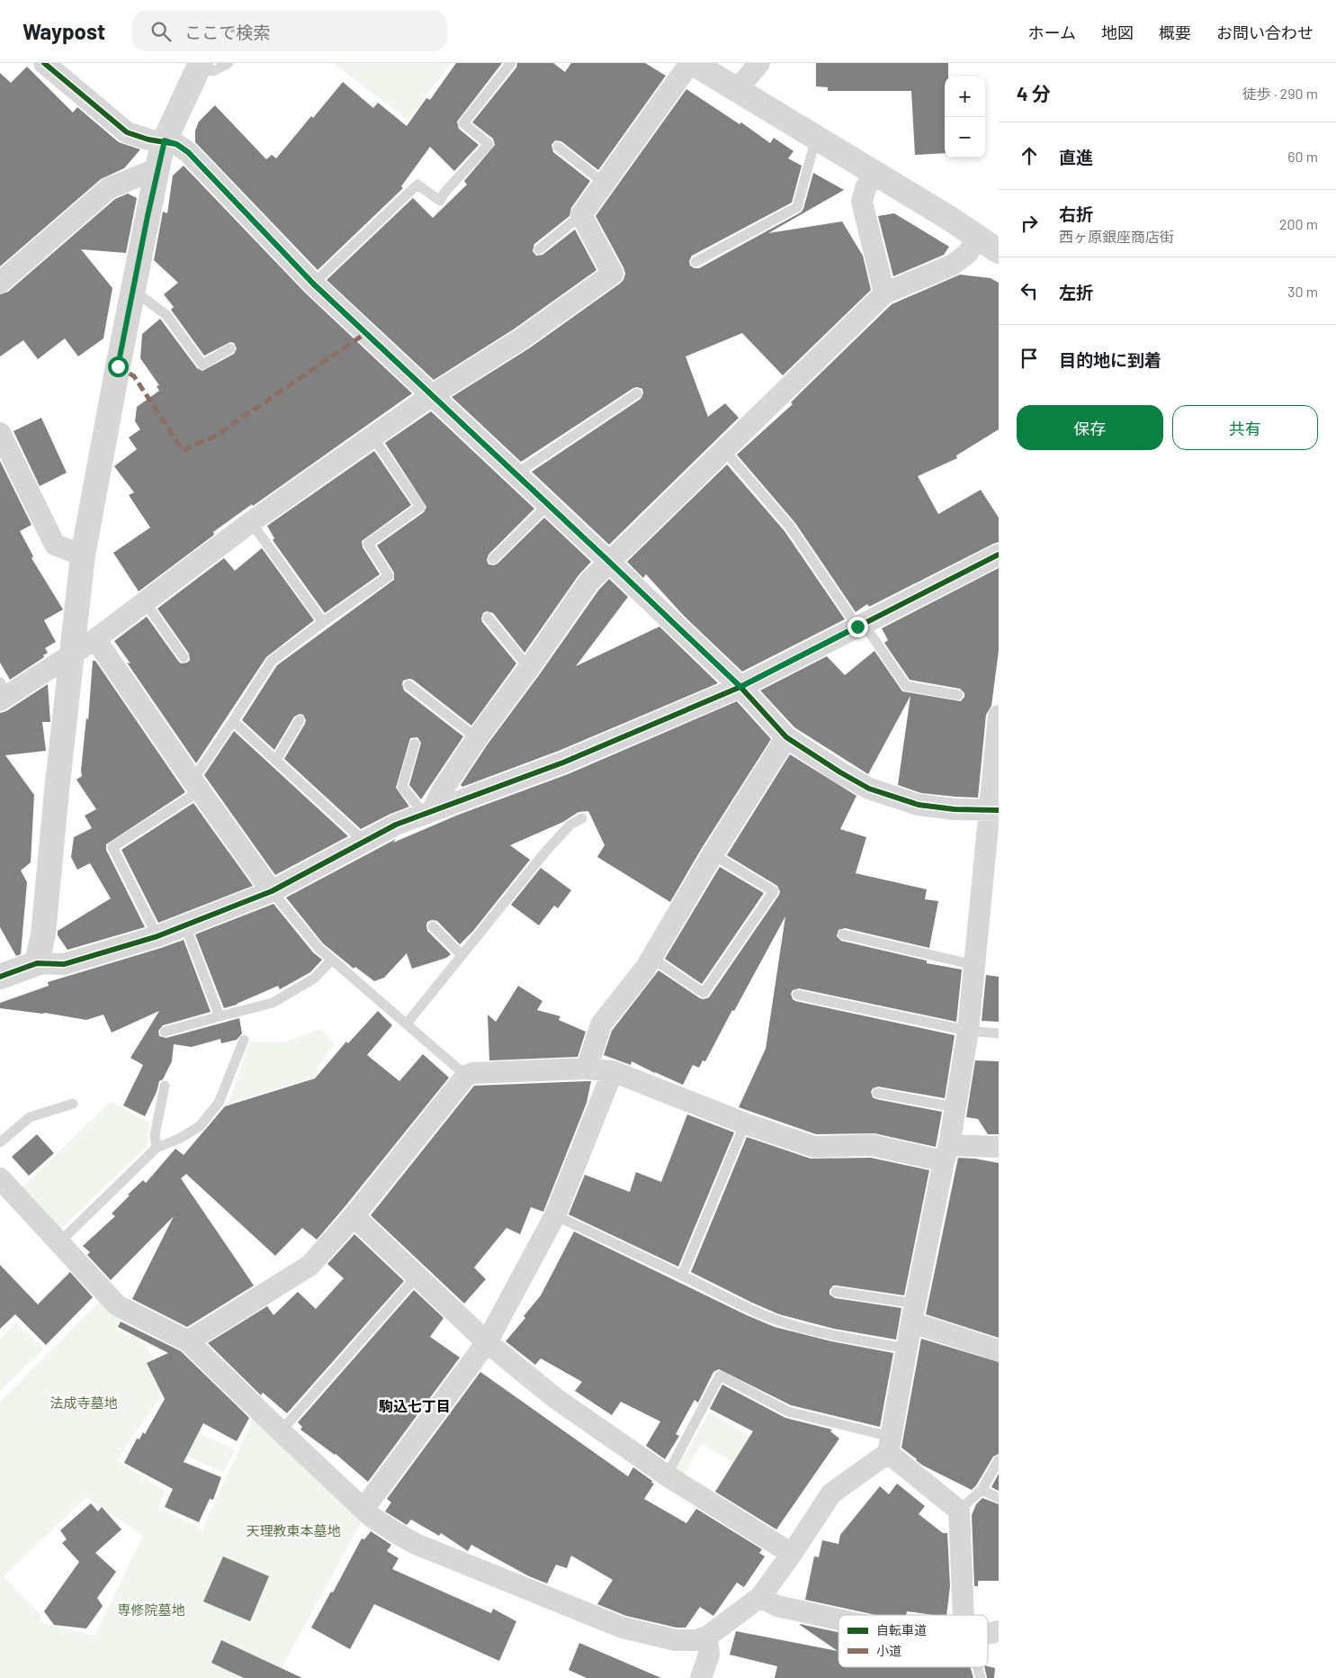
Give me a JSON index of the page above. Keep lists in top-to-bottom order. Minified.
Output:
{"districts":["駒込七丁目"],"parks":["法成寺墓地","天理教東本墓地","専修院墓地"],"legend":["自転車道","小道"],"page":{"header":"Waypost","search":"ここで検索","nav":["ホーム","地図","概要","お問い合わせ"],"heading":["4 分","徒歩 · 290 m"],"map_buttons":["+","−"],"list":[["直進","60 m"],["右折","西ヶ原銀座商店街","200 m"],["左折","30 m"],"目的地に到着"],"buttons":["保存","共有"]}}
